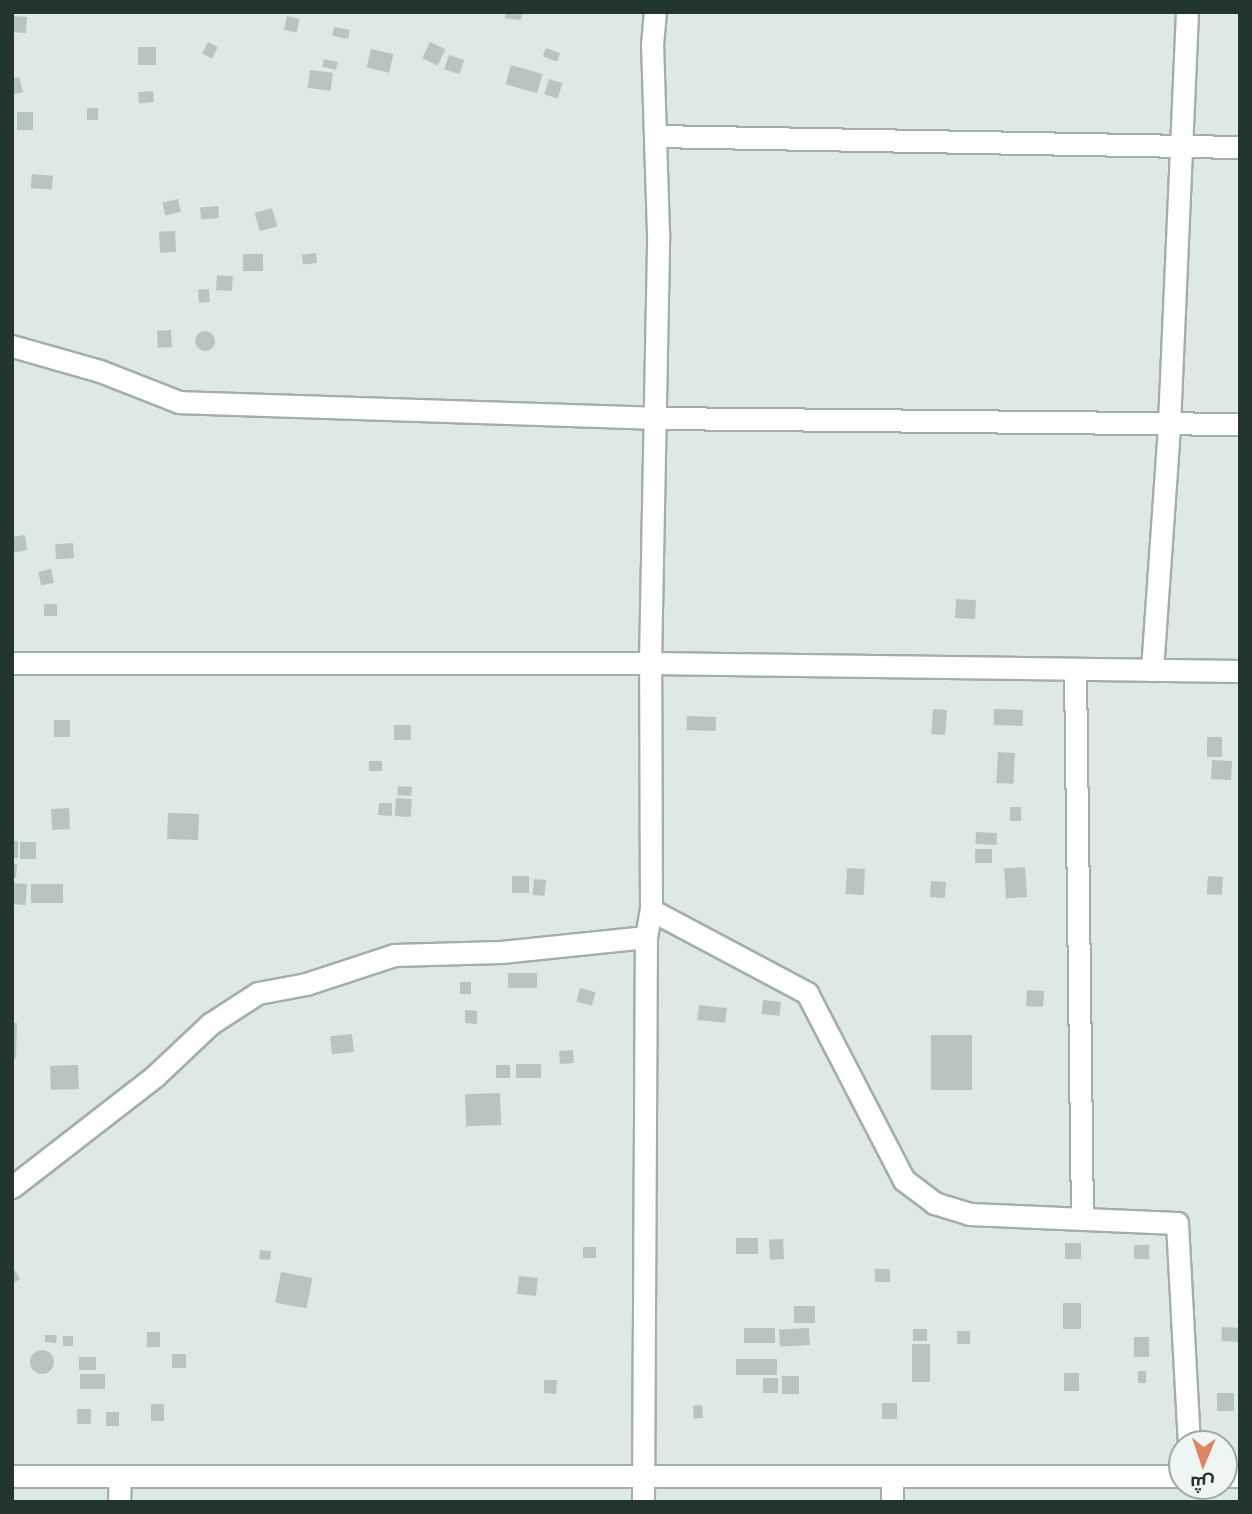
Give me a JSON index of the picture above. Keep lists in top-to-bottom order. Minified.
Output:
{"north":"bottom"}
